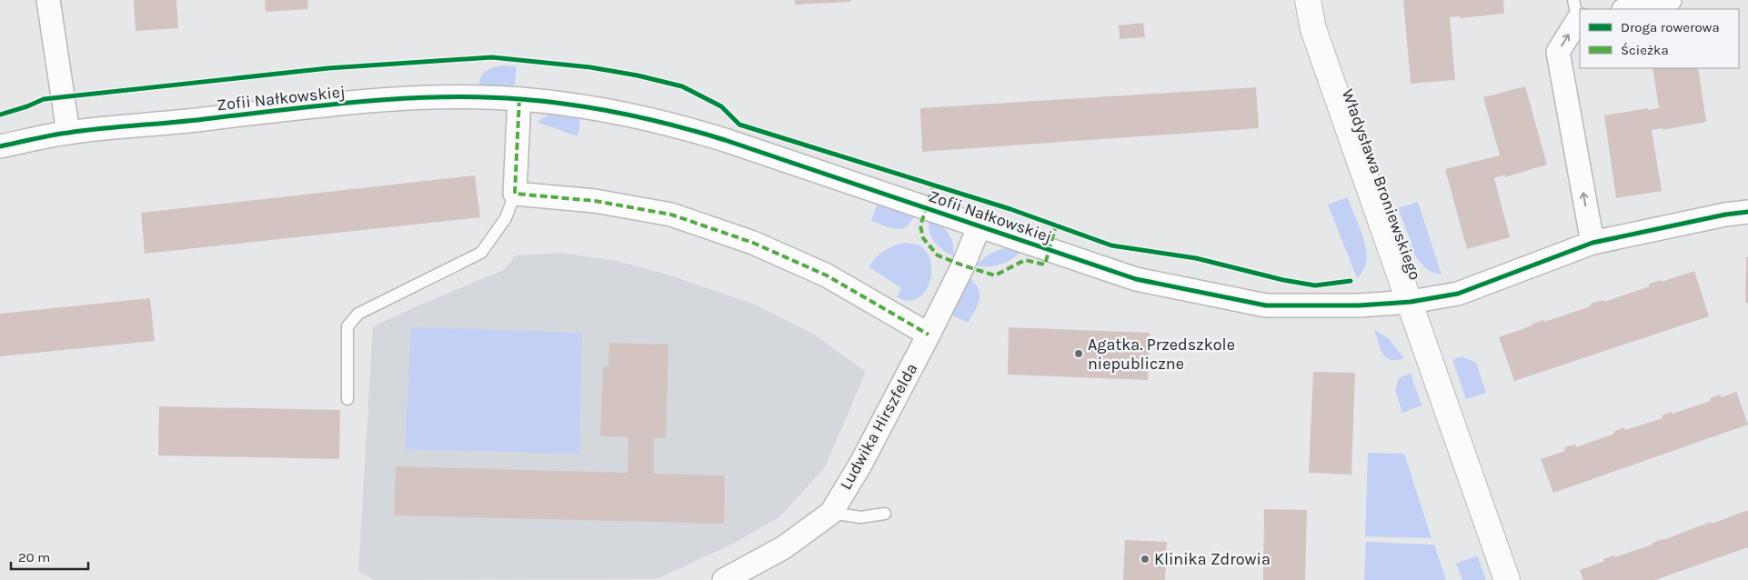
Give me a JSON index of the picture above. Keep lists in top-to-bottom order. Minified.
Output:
{"streets":{"street":["Zofii Nałkowskiej","Władysława Broniewskiego","Ludwika Hirszfelda"]},"crossings":[["Zofii Nałkowskiej","Władysława Broniewskiego"],["Zofii Nałkowskiej","Ludwika Hirszfelda"]],"places":["Agatka. Przedszkole niepubliczne","Klinika Zdrowia"],"legend":["Droga rowerowa","Ścieżka"],"scale_bar":"20 m"}
